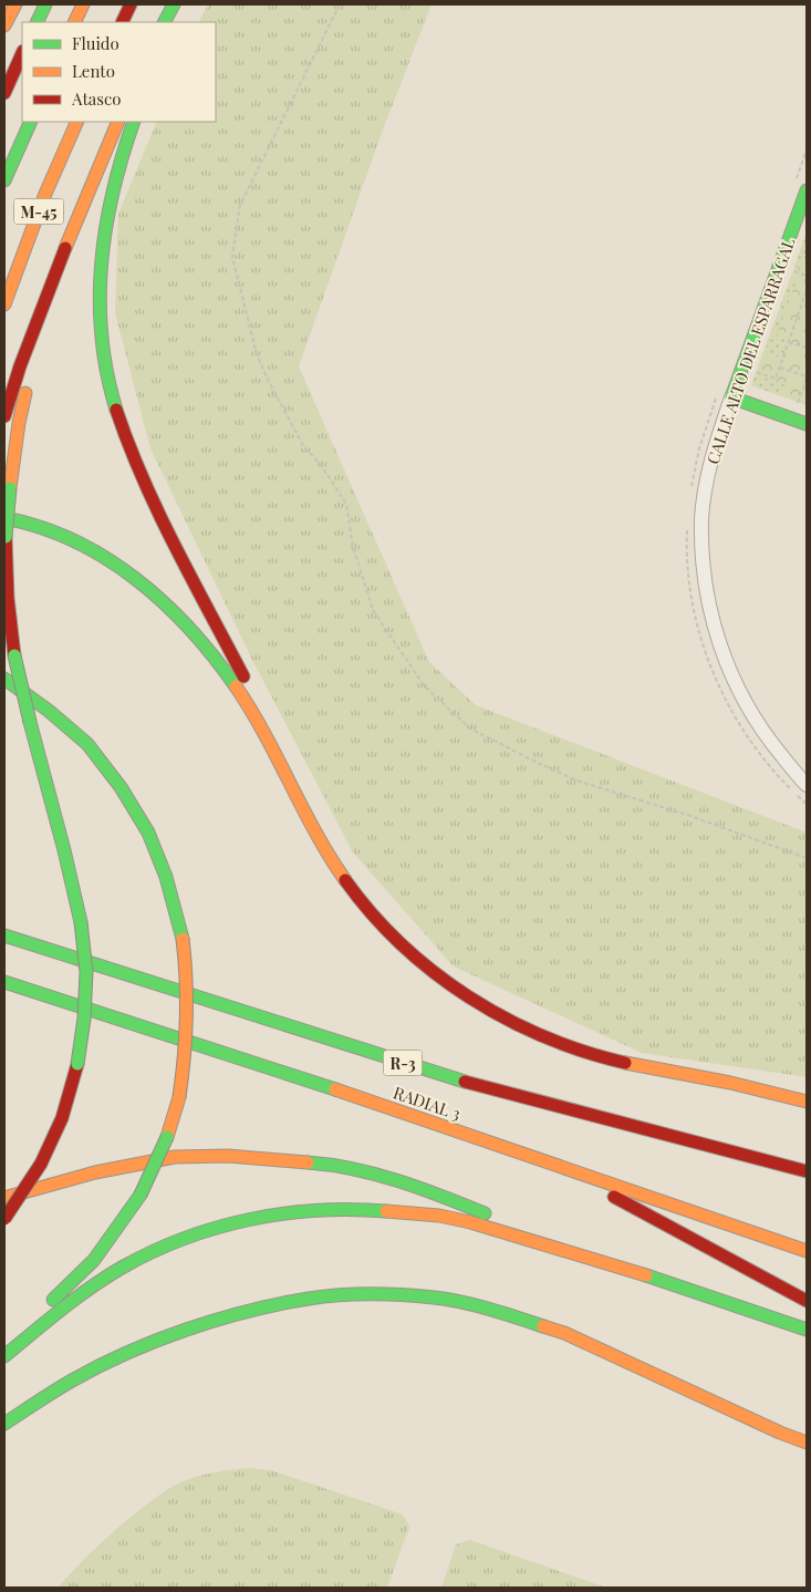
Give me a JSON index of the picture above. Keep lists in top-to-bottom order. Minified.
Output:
{"streets":{"main road":["M-45","CALLE ALTO DEL ESPARRAGAL","R-3","RADIAL 3"]},"legend":["Fluido","Lento","Atasco"]}
